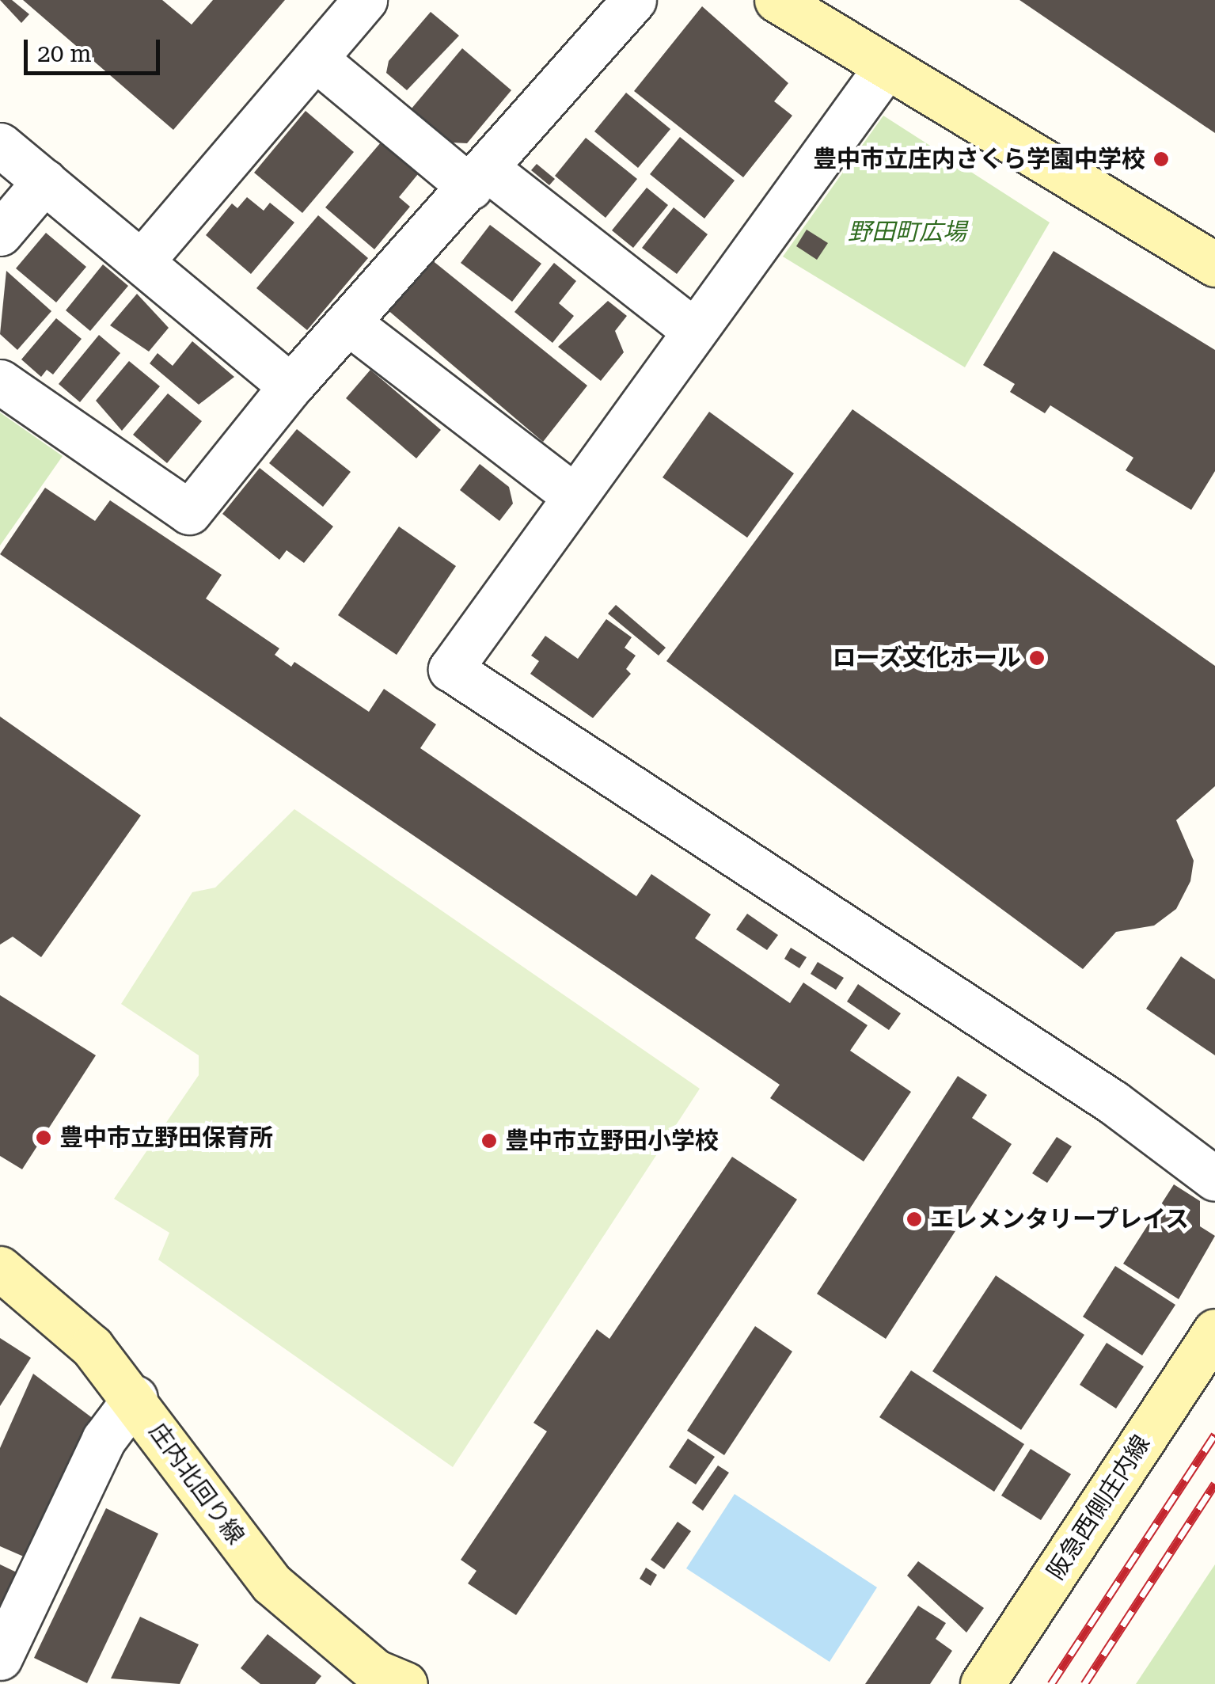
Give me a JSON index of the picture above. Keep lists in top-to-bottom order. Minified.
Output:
{"streets":{"street":["庄内北回り線","阪急西側庄内線"]},"parks":["野田町広場"],"places":["豊中市立庄内さくら学園中学校","ローズ文化ホール","豊中市立野田保育所","豊中市立野田小学校","エレメンタリープレイス"],"scale_bar":"20 m"}
